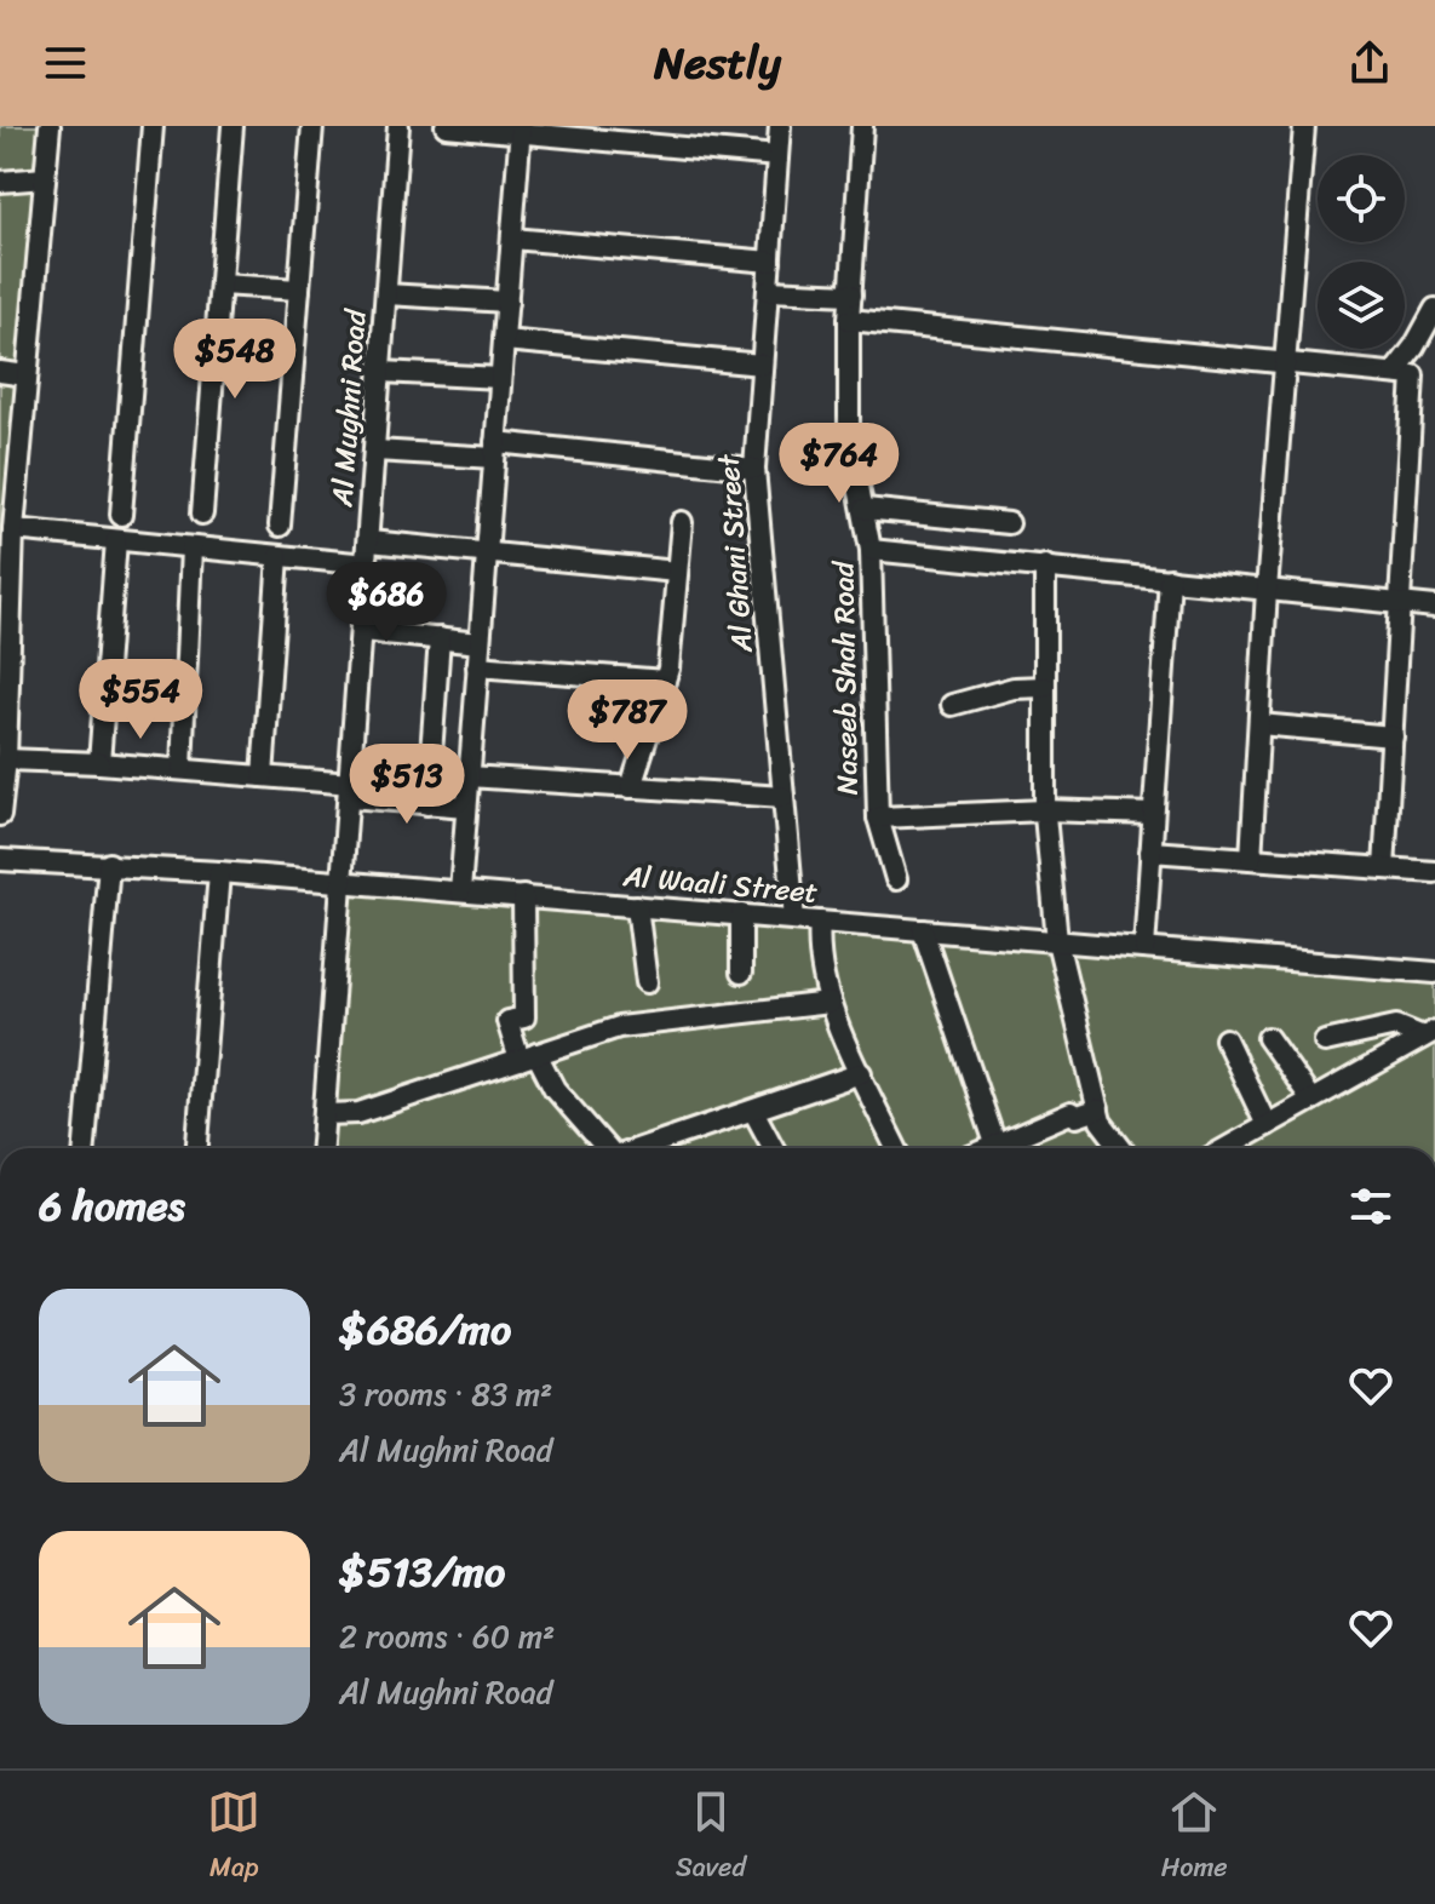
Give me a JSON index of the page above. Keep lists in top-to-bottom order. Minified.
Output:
{"streets":{"street":["Al Mughni Road","Al Ghani Street","Naseeb Shah Road","Al Waali Street"]},"crossings":[["Al Mughni Road","Al Waali Street"],["Al Ghani Street","Al Waali Street"]],"page":{"header":"Nestly","price":["$548","$764","$686","$554","$787","$513"],"heading":"6 homes","list":[{"name":"$686/mo","note":"3 rooms · 83 m² · Al Mughni Road"},{"name":"$513/mo","note":"2 rooms · 60 m² · Al Mughni Road"}],"tabs":["Map","Saved","Home"]}}
